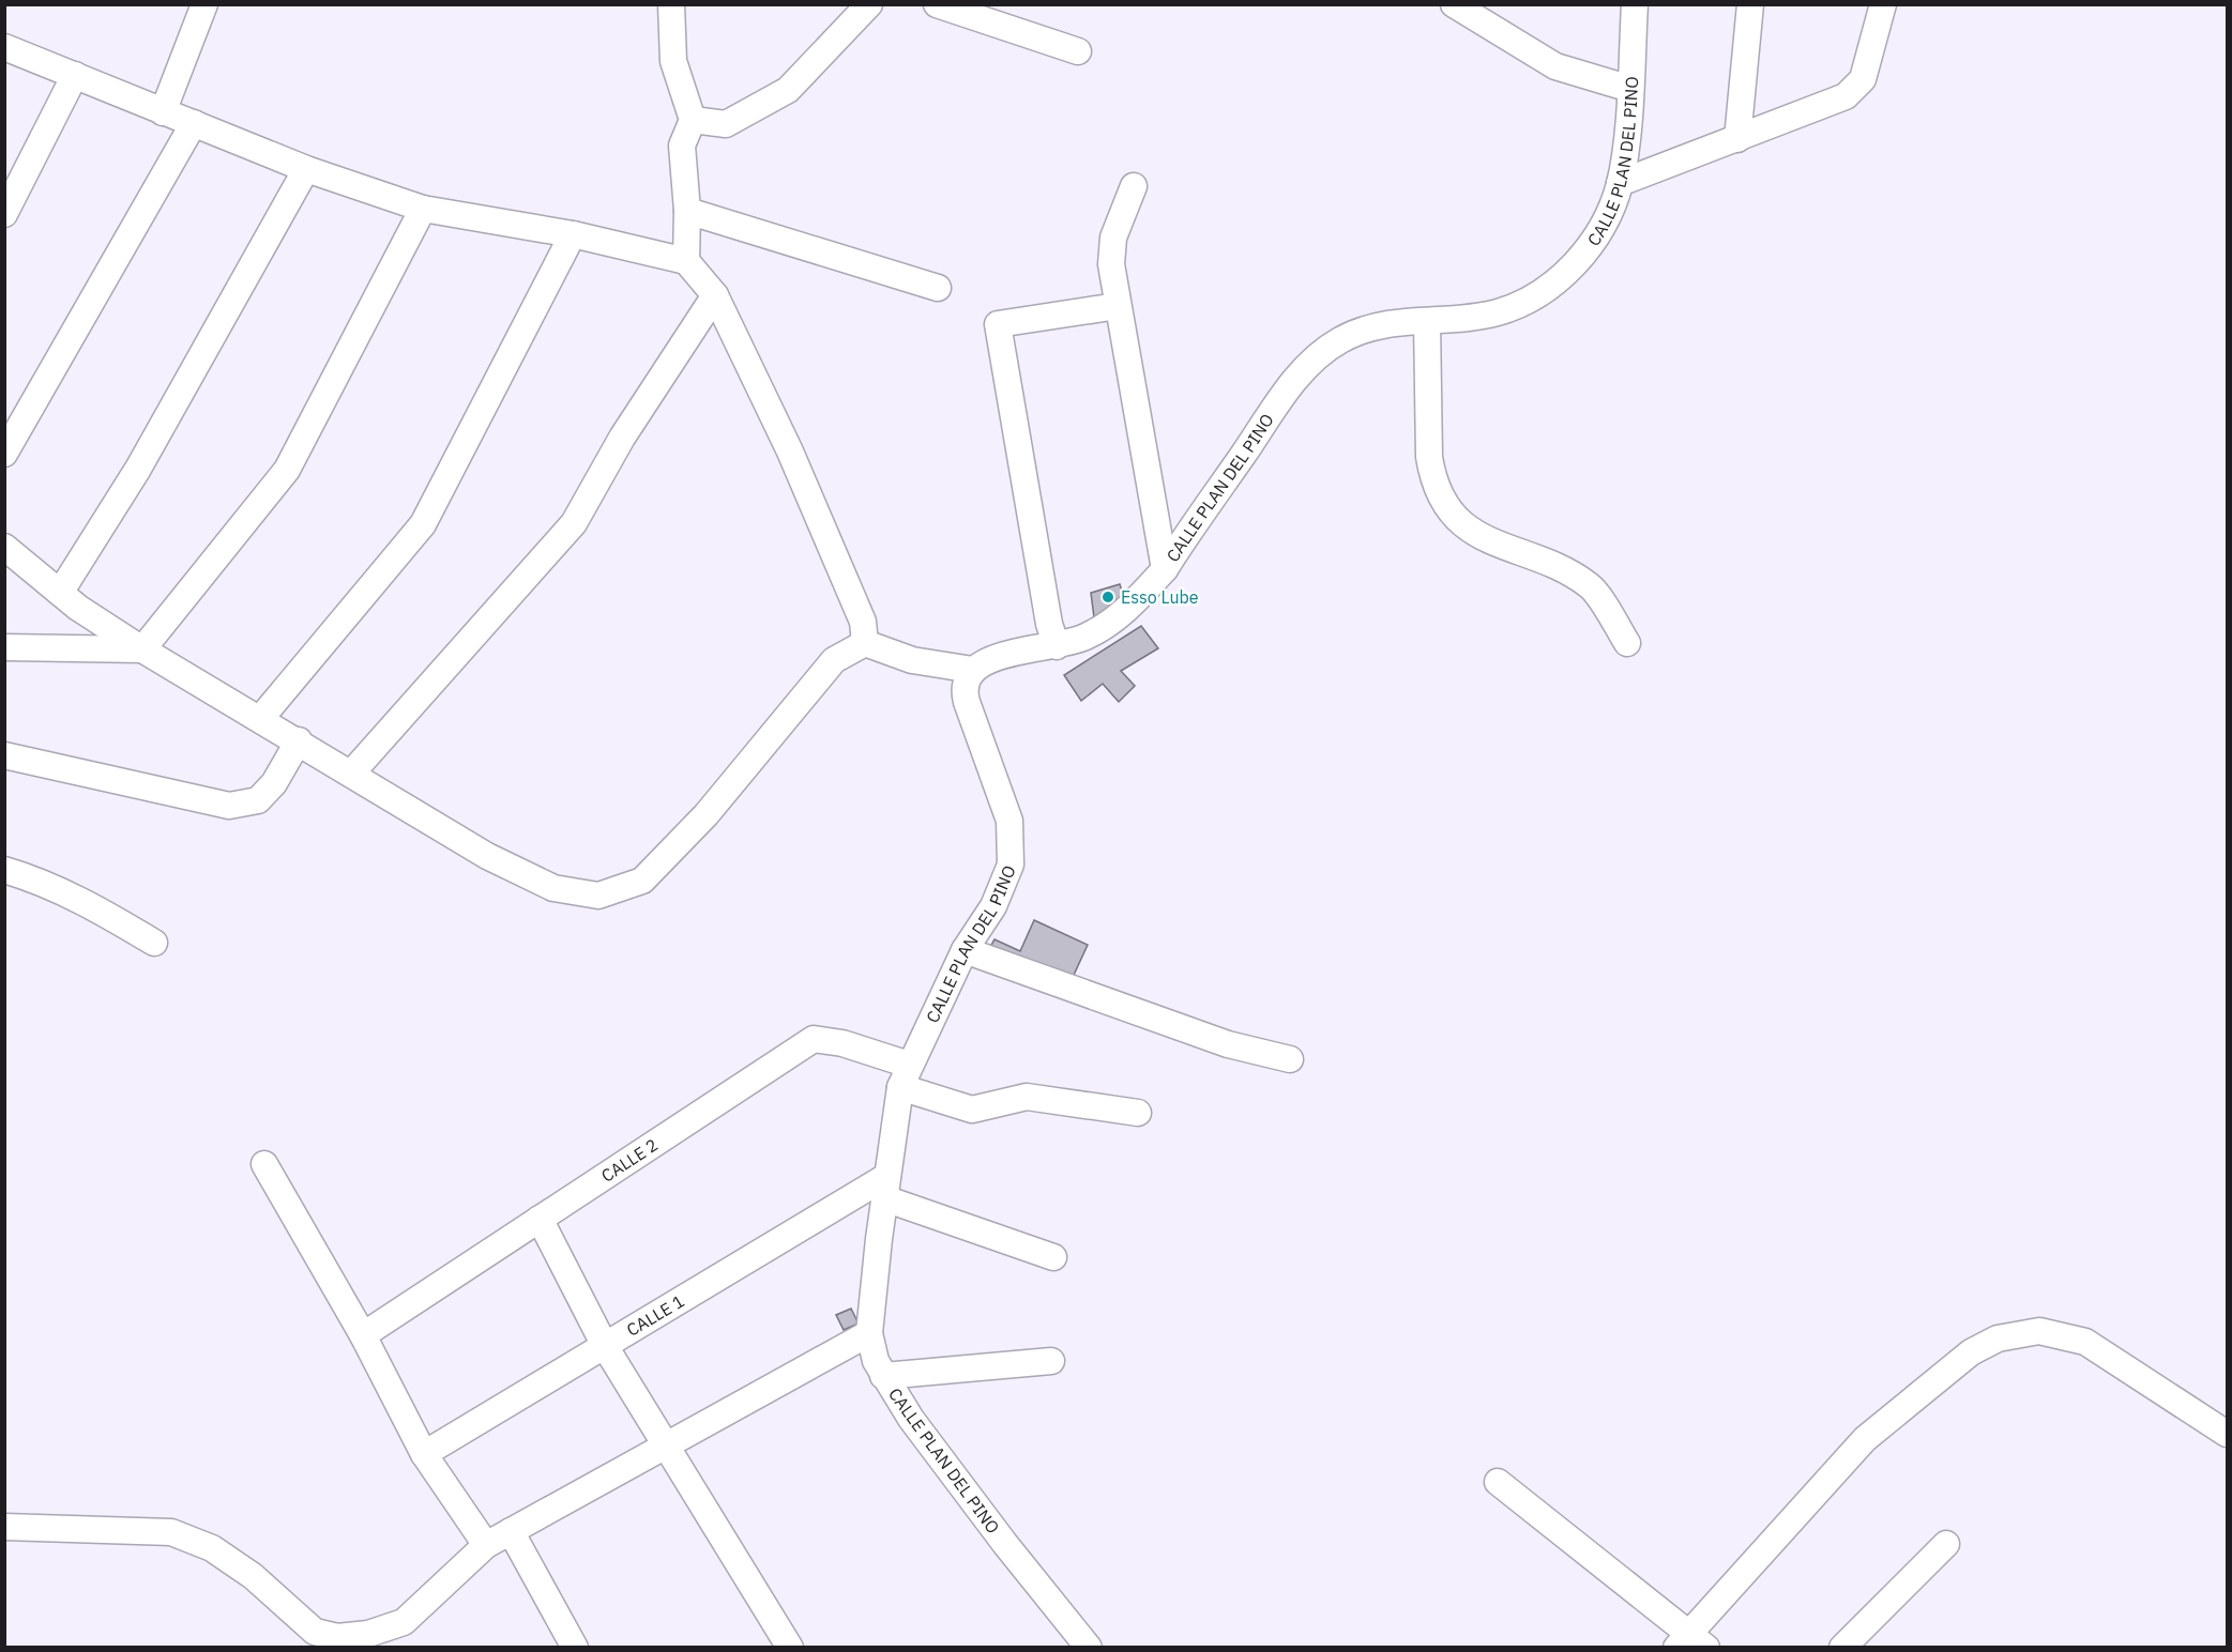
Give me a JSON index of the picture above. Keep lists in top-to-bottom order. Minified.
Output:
{"streets":{"street":["CALLE PLAN DEL PINO","CALLE 2","CALLE 1"]},"crossings":[["CALLE PLAN DEL PINO","CALLE 2"],["CALLE PLAN DEL PINO","CALLE 1"]],"places":["Esso Lube"]}
